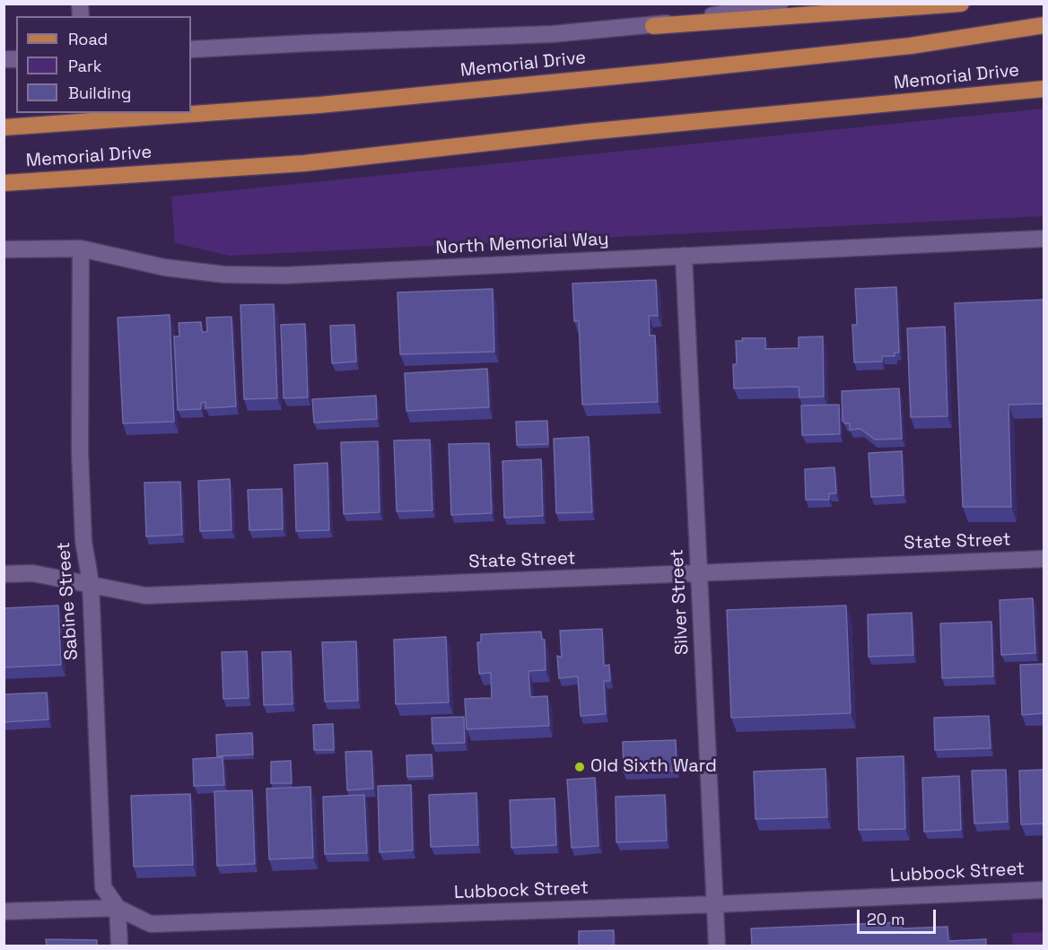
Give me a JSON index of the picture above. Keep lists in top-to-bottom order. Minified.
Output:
{"streets":{"main road":["Memorial Drive"],"street":["North Memorial Way","State Street","Sabine Street","Silver Street","Lubbock Street"]},"crossings":[["North Memorial Way","Sabine Street"],["North Memorial Way","Silver Street"],["State Street","Sabine Street"],["State Street","Silver Street"],["Sabine Street","Lubbock Street"],["Silver Street","Lubbock Street"]],"places":["Old Sixth Ward"],"legend":["Road","Park","Building"],"scale_bar":"20 m"}
